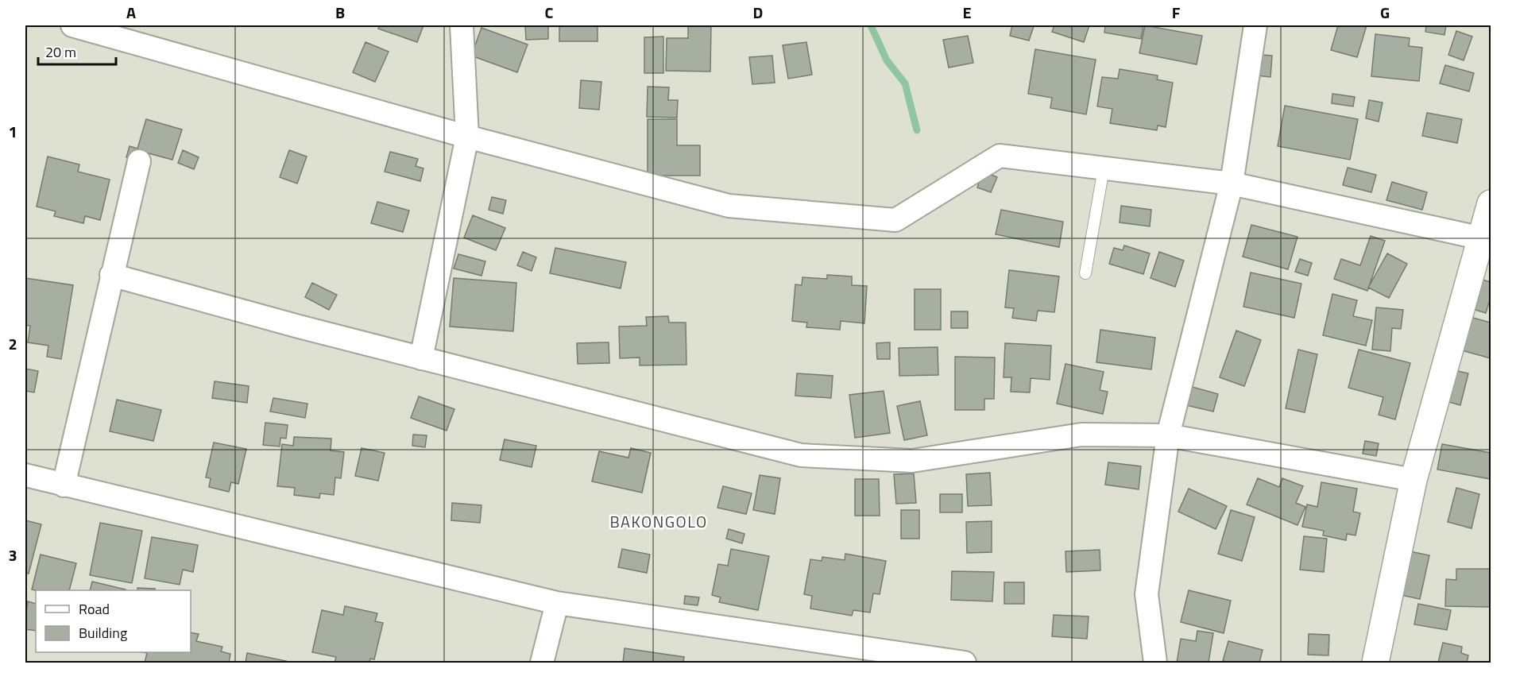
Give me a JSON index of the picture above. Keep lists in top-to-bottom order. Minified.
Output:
{"districts":["BAKONGOLO"],"legend":["Road","Building"],"scale_bar":"20 m","grid":{"columns":["A","B","C","D","E","F","G"],"rows":["1","2","3"]}}
